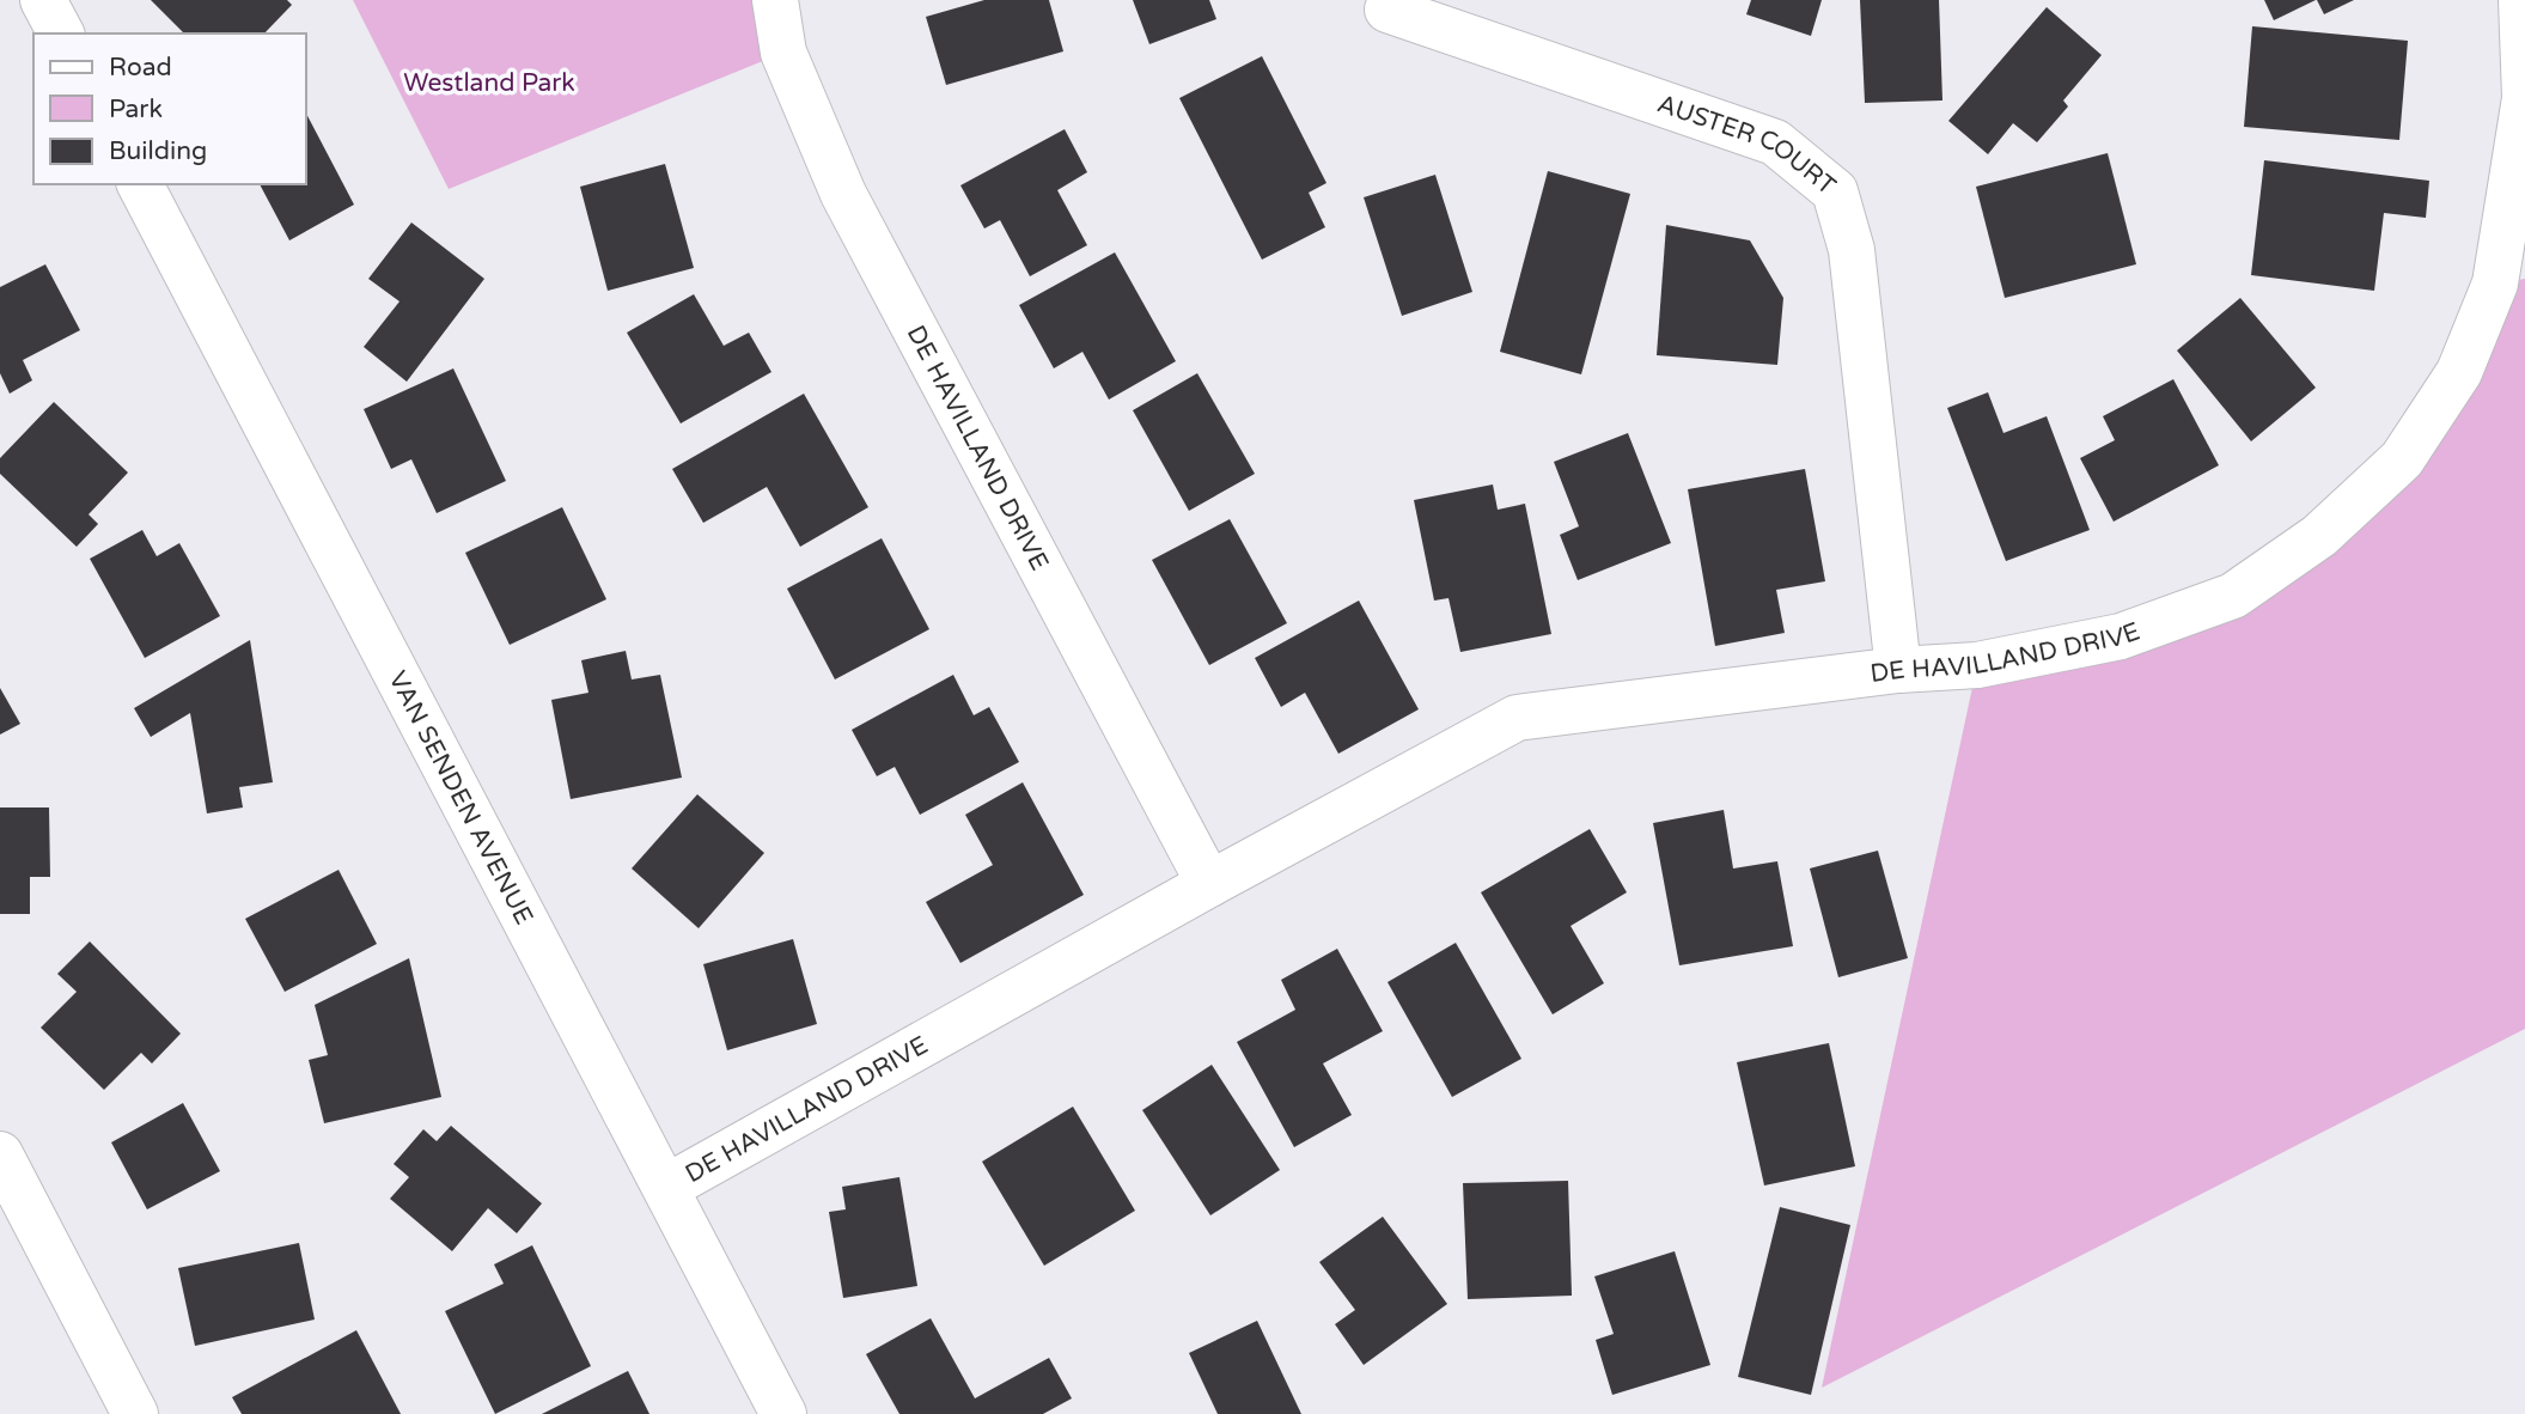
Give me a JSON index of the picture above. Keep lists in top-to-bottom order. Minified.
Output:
{"streets":{"street":["AUSTER COURT","DE HAVILLAND DRIVE","VAN SENDEN AVENUE"]},"crossings":[["AUSTER COURT","DE HAVILLAND DRIVE"],["DE HAVILLAND DRIVE","VAN SENDEN AVENUE"]],"parks":["Westland Park"],"legend":["Road","Park","Building"]}
